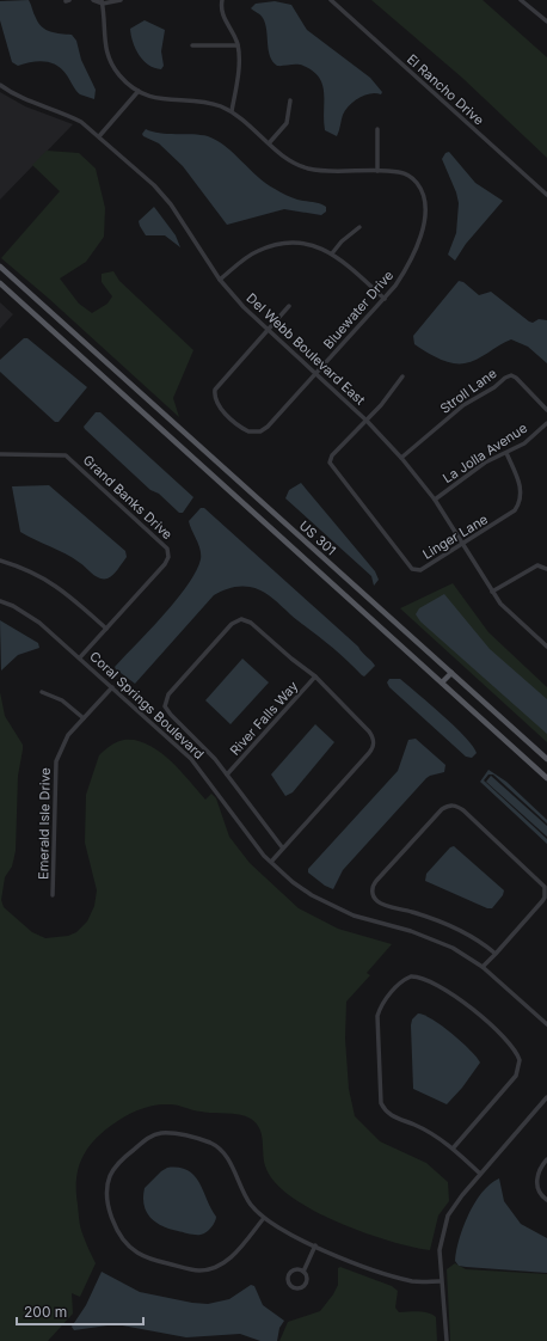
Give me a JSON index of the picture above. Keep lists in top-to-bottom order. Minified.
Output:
{"streets":{"main road":["US 301"],"street":["El Rancho Drive","Bluewater Drive","Del Webb Boulevard East","Stroll Lane","La Jolla Avenue","Grand Banks Drive","Linger Lane","Coral Springs Boulevard","River Falls Way","Emerald Isle Drive"]},"crossings":[["Bluewater Drive","Del Webb Boulevard East"],["Del Webb Boulevard East","Stroll Lane"],["Del Webb Boulevard East","La Jolla Avenue"],["Del Webb Boulevard East","Linger Lane"],["La Jolla Avenue","Linger Lane"],["Grand Banks Drive","Coral Springs Boulevard"],["Coral Springs Boulevard","Emerald Isle Drive"]],"scale_bar":"200 m"}
